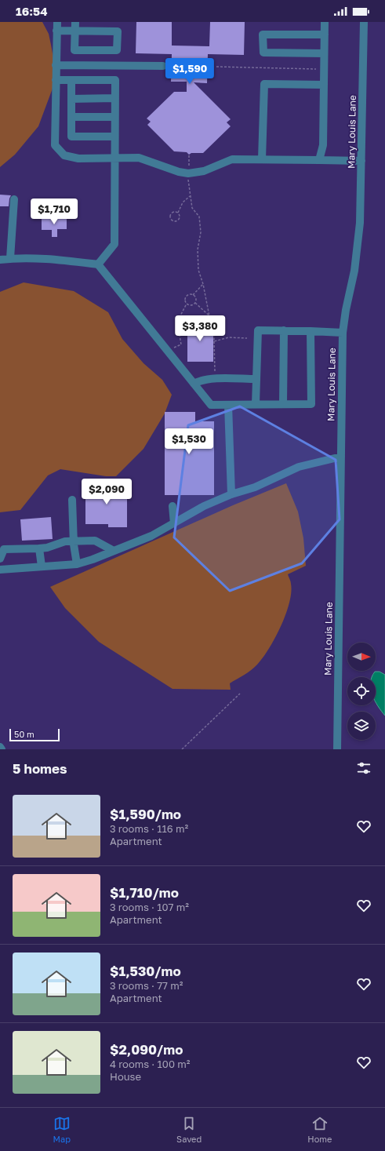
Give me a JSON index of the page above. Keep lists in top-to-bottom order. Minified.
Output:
{"streets":{"street":["Mary Louis Lane"]},"scale_bar":"50 m","north":"right","page":{"status":"16:54","price":["$1,590","$1,710","$3,380","$1,530","$2,090"],"scale":"50 m","heading":"5 homes","list":[{"name":"$1,590/mo","note":"3 rooms · 116 m² · Apartment"},{"name":"$1,710/mo","note":"3 rooms · 107 m² · Apartment"},{"name":"$1,530/mo","note":"3 rooms · 77 m² · Apartment"},{"name":"$2,090/mo","note":"4 rooms · 100 m² · House"}],"tabs":["Map","Saved","Home"]}}
